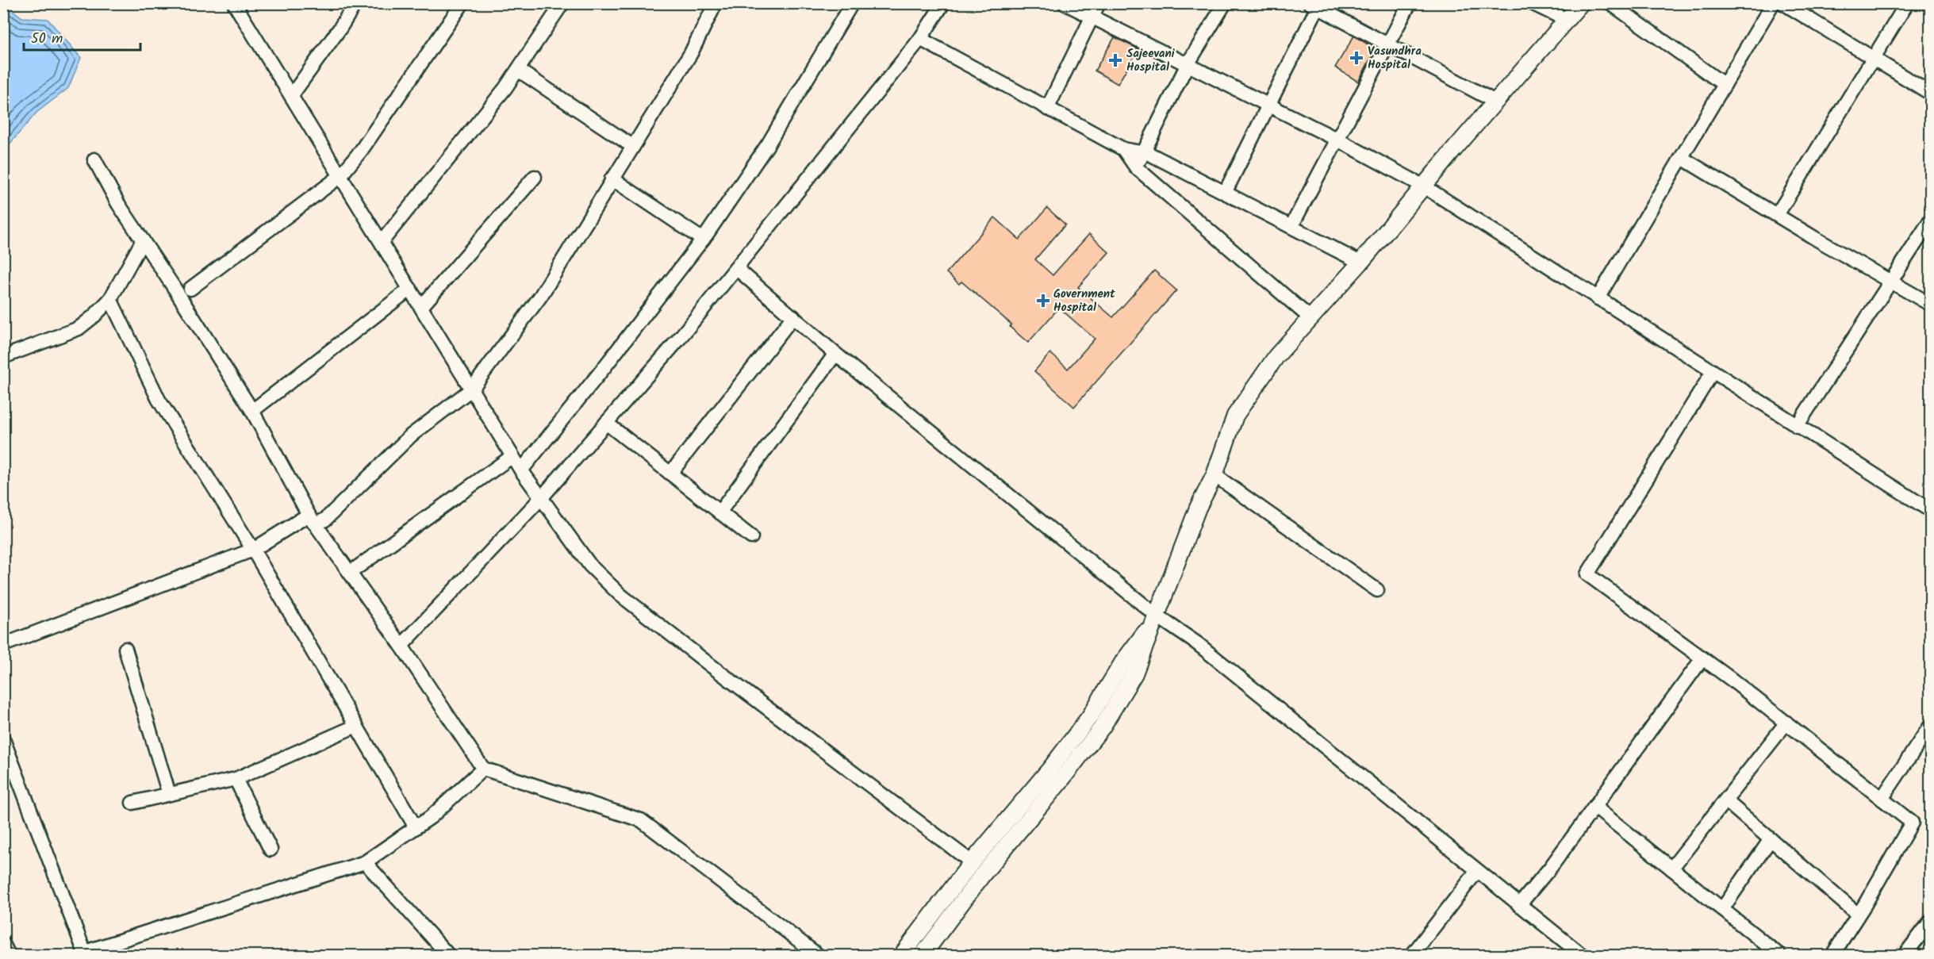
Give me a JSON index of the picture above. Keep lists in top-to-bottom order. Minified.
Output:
{"places":{"health":["Vasundhra Hospital","Sajeevani Hospital","Government Hospital"]},"scale_bar":"50 m"}
